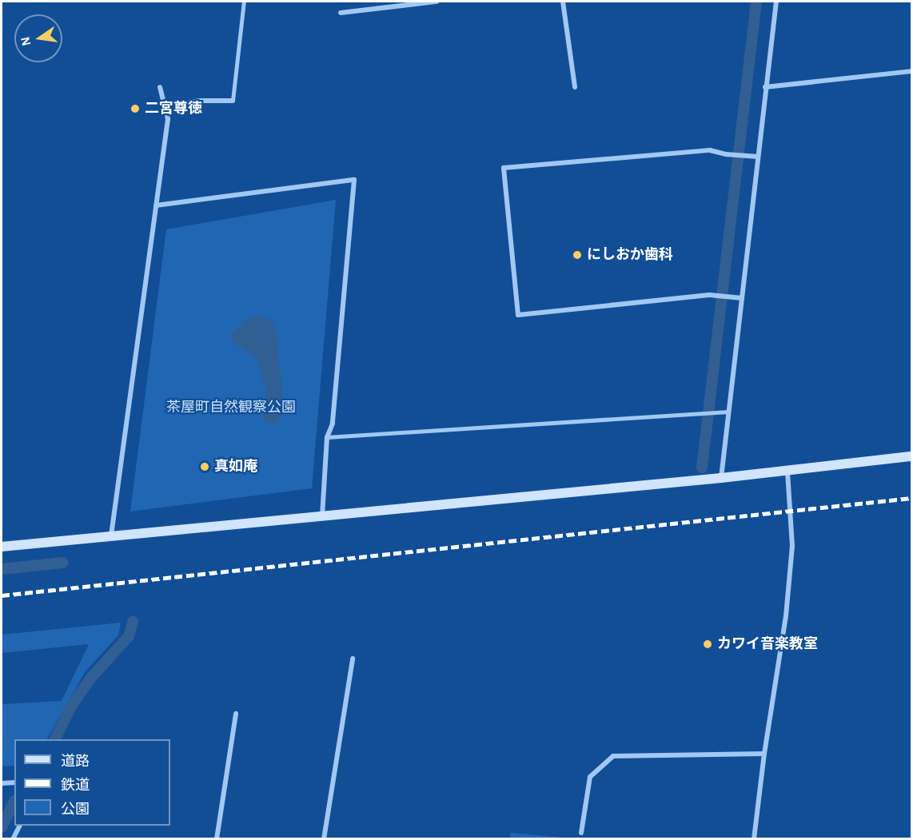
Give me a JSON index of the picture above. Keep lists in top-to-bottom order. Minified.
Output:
{"parks":["茶屋町自然観察公園"],"places":["二宮尊徳","にしおか歯科","真如庵","カワイ音楽教室"],"legend":["道路","鉄道","公園"],"north":"left"}
